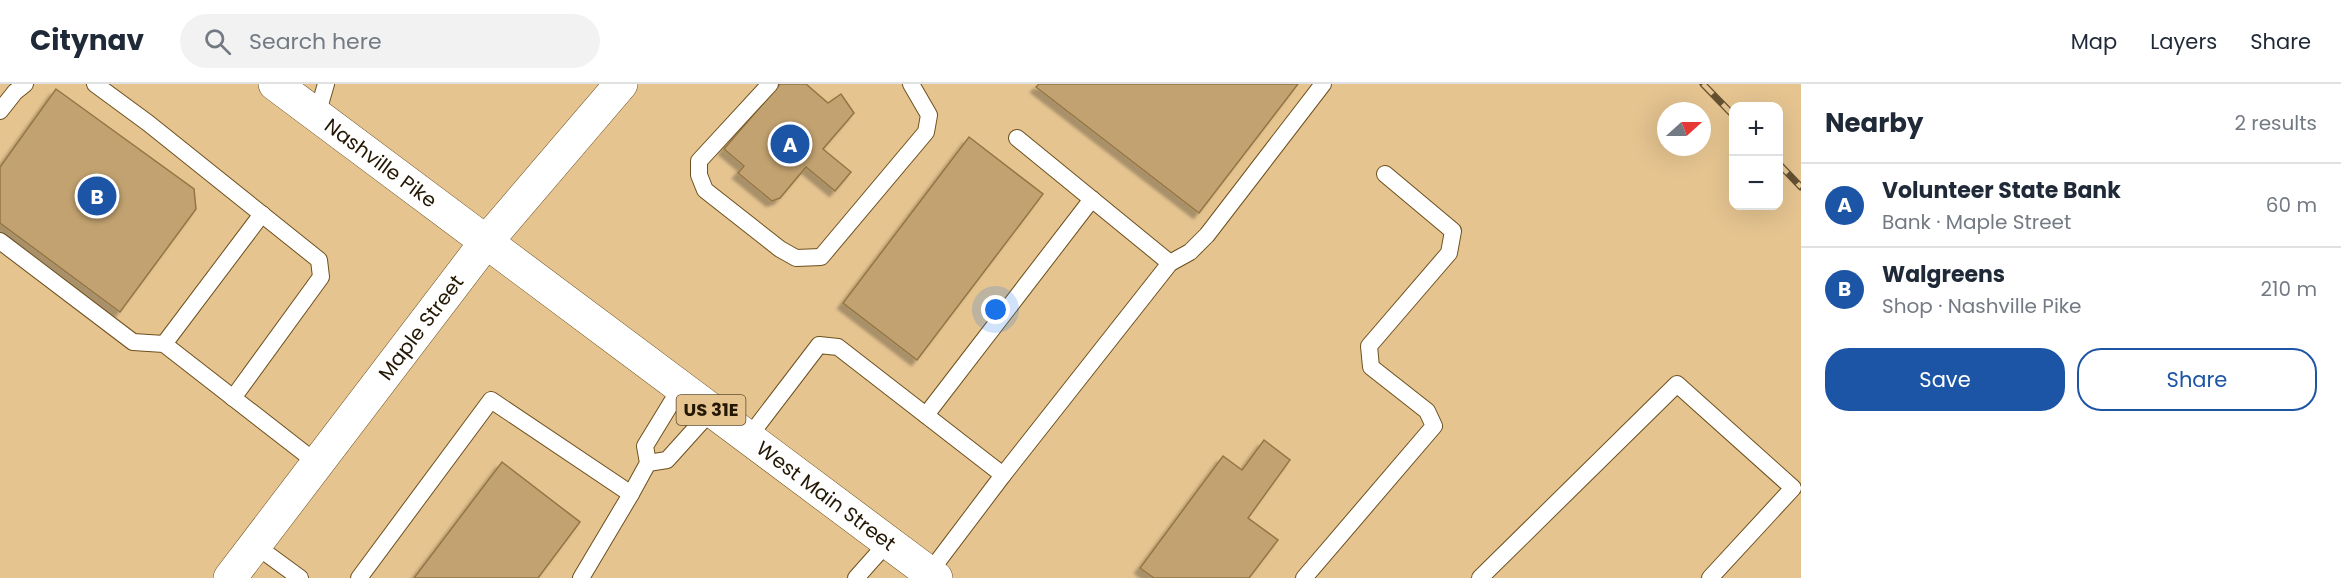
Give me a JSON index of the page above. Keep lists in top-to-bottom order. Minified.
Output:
{"streets":{"main road":["Nashville Pike","Maple Street","US 31E","West Main Street"]},"crossings":[["Nashville Pike","Maple Street"],["Nashville Pike","West Main Street"],["Maple Street","West Main Street"]],"north":"right","page":{"header":"Citynav","search":"Search here","nav":["Map","Layers","Share"],"heading":["Nearby","2 results"],"map_buttons":["+","−"],"pins":["A","B"],"list":[{"mark":"A","name":"Volunteer State Bank","note":"Bank · Maple Street","value":"60 m"},{"mark":"B","name":"Walgreens","note":"Shop · Nashville Pike","value":"210 m"}],"buttons":["Save","Share"]}}
